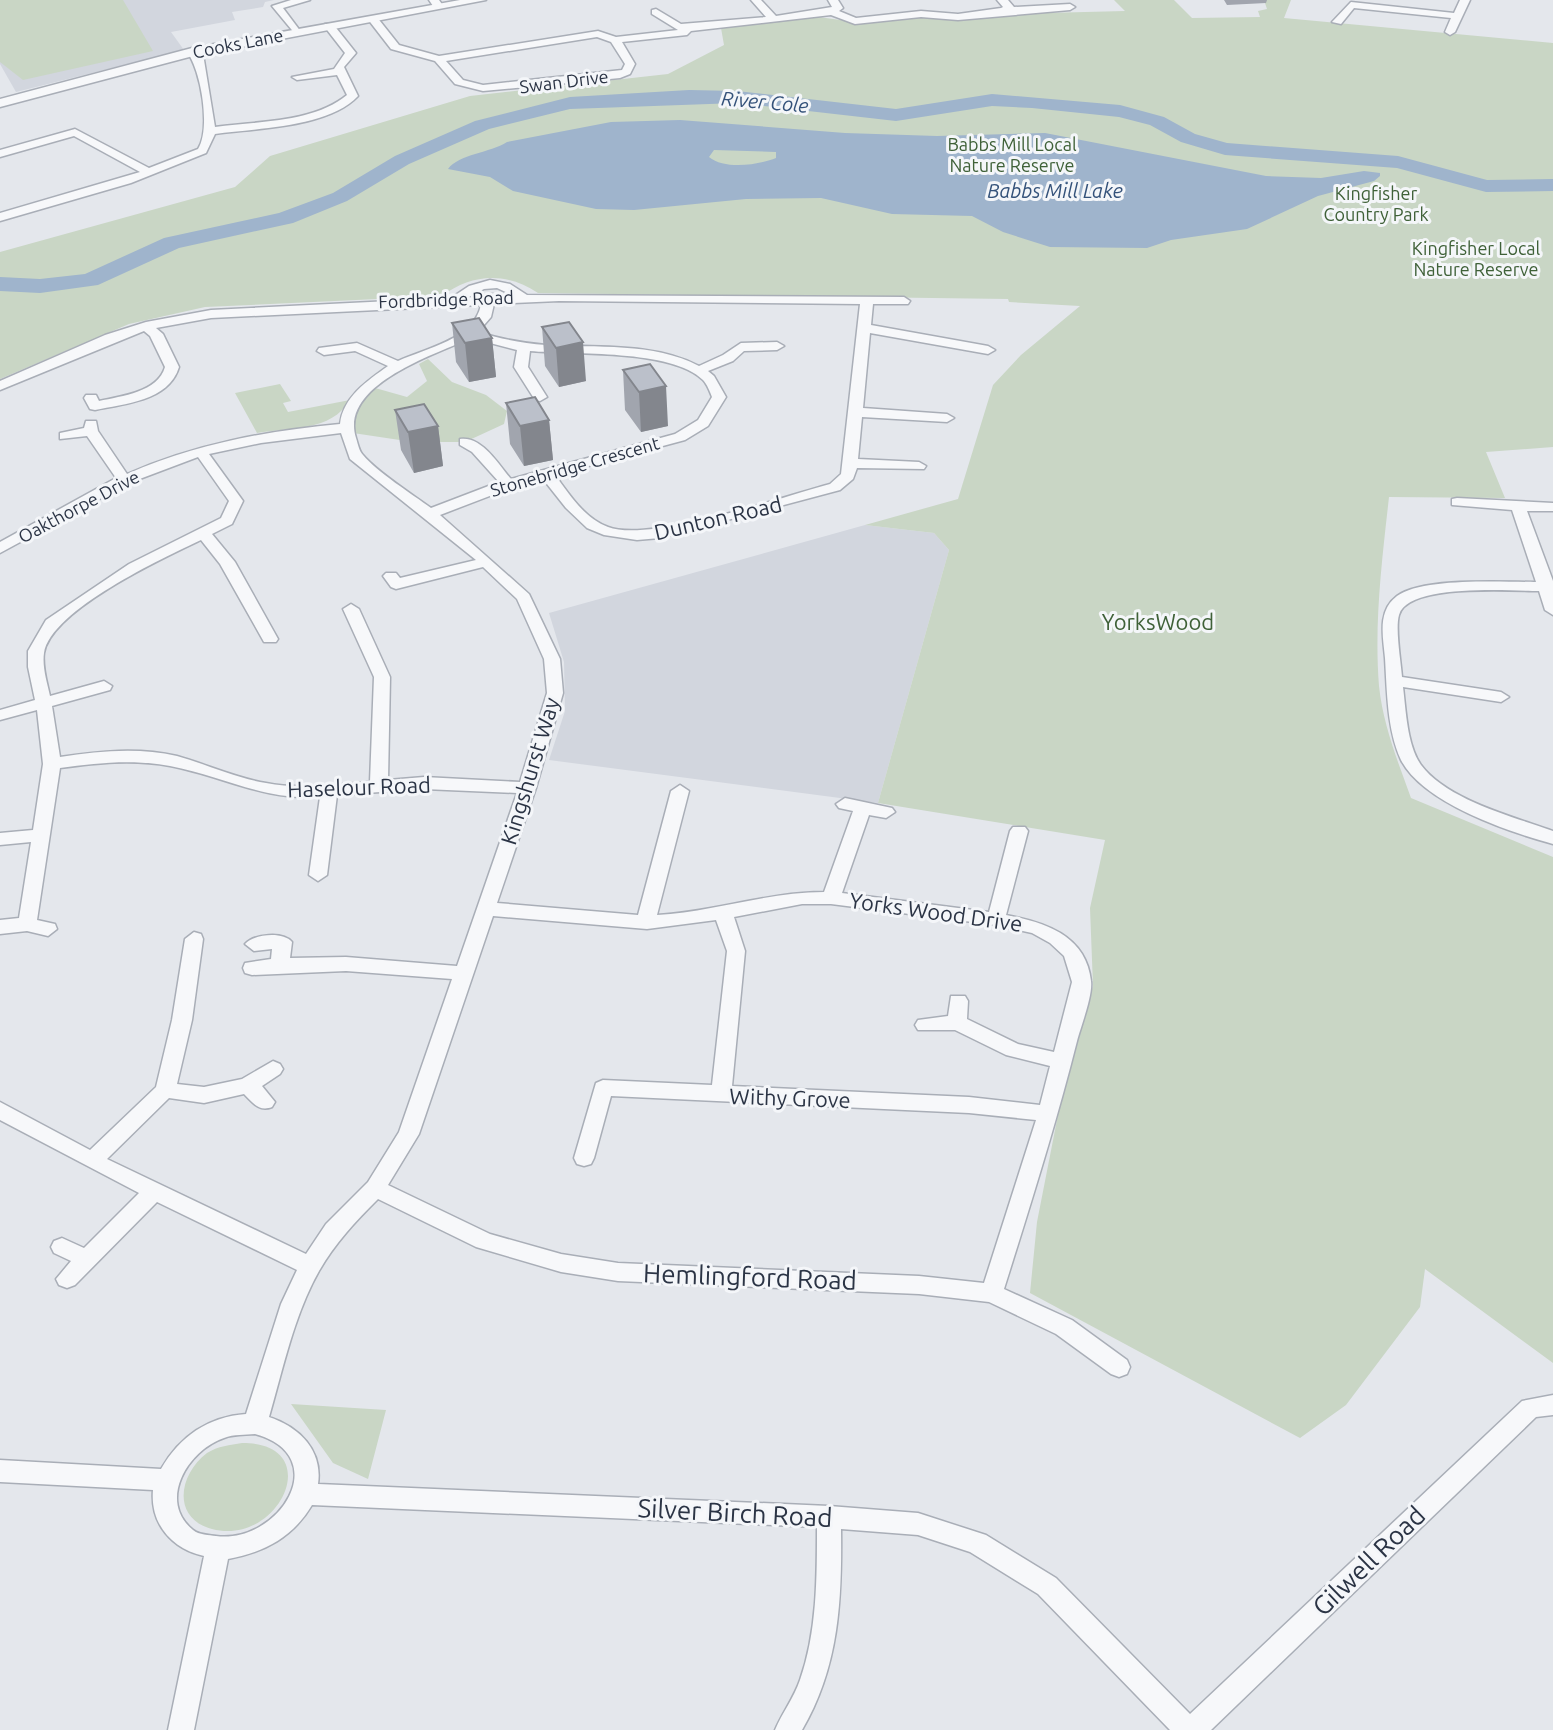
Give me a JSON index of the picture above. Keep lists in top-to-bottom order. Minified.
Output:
{"streets":{"street":["Cooks Lane","Swan Drive","Fordbridge Road","Stonebridge Crescent","Oakthorpe Drive","Dunton Road","Kingshurst Way","Haselour Road","Yorks Wood Drive","Withy Grove","Hemlingford Road","Silver Birch Road","Gilwell Road"]},"crossings":[["Cooks Lane","Swan Drive"],["Stonebridge Crescent","Dunton Road"],["Stonebridge Crescent","Kingshurst Way"],["Oakthorpe Drive","Kingshurst Way"],["Kingshurst Way","Haselour Road"],["Kingshurst Way","Yorks Wood Drive"],["Kingshurst Way","Hemlingford Road"],["Kingshurst Way","Silver Birch Road"],["Yorks Wood Drive","Withy Grove"],["Yorks Wood Drive","Hemlingford Road"],["Silver Birch Road","Gilwell Road"]],"water":["River Cole","Babbs Mill Lake"],"parks":["Babbs Mill Local Nature Reserve","Kingfisher Country Park","Kingfisher Local Nature Reserve","YorksWood"]}
